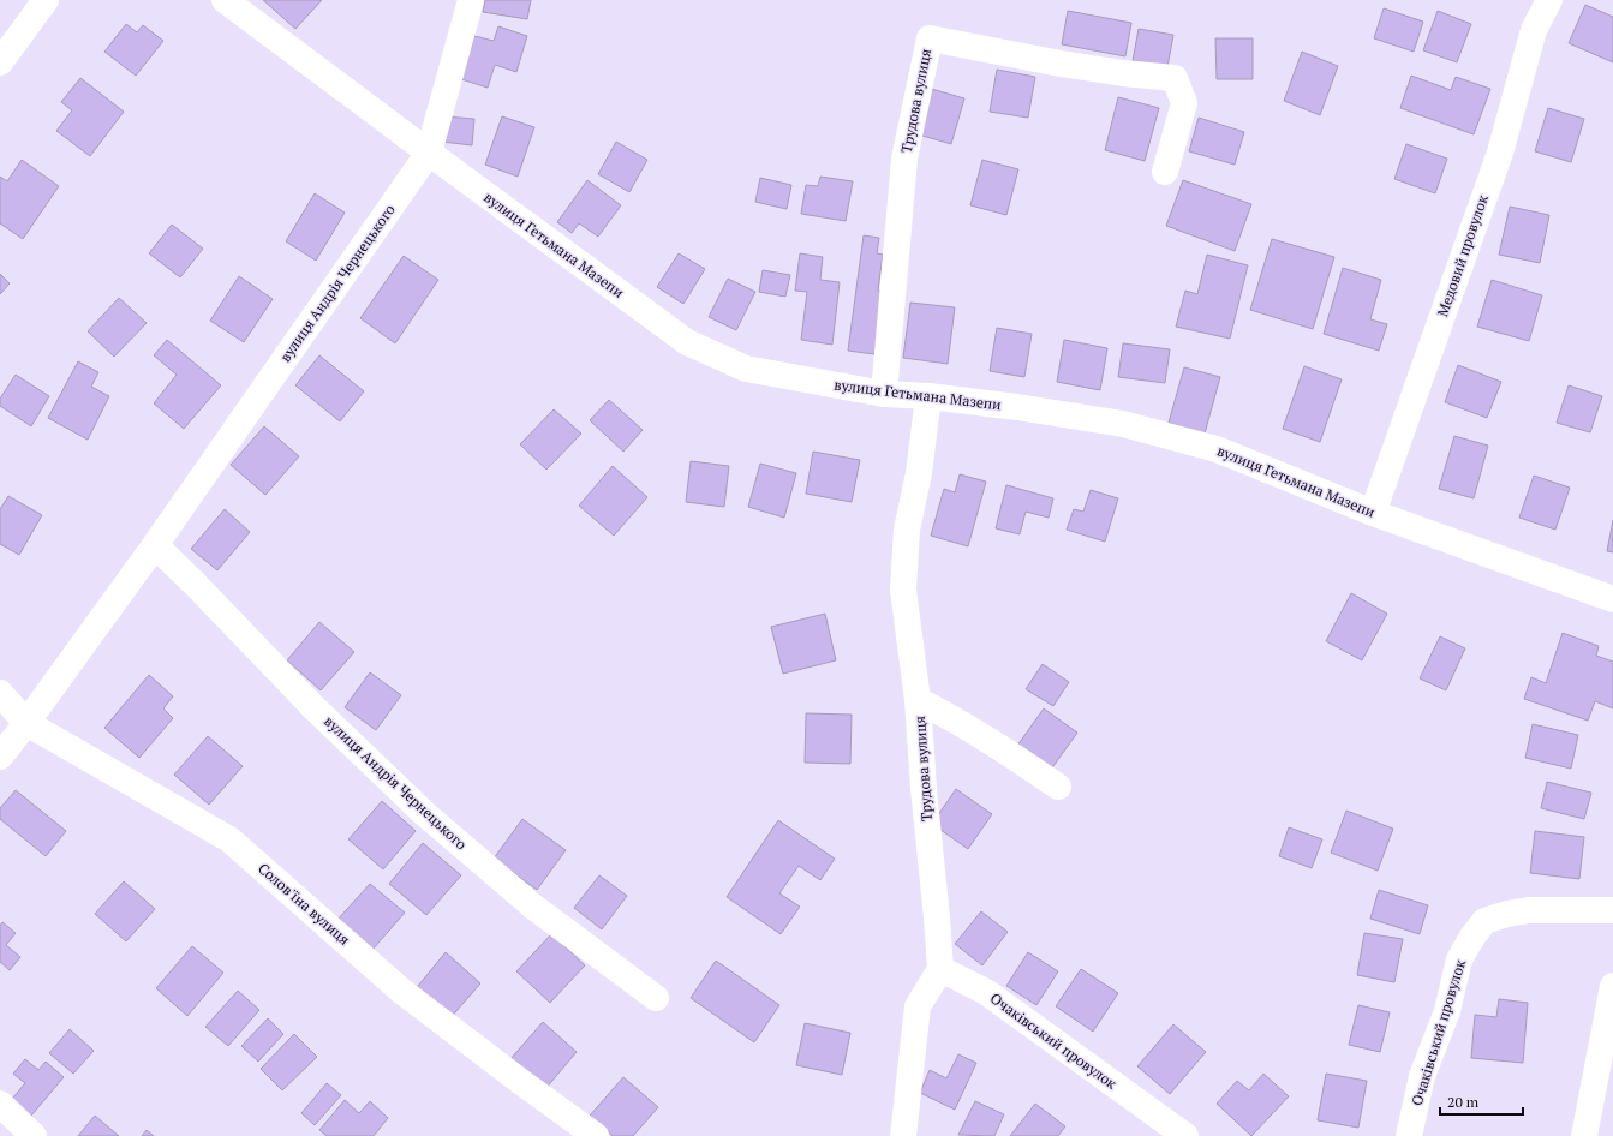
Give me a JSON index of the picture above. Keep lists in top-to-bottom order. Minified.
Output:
{"streets":{"street":["Трудова вулиця","вулиця Гетьмана Мазепи","Медовий провулок","вулиця Андрія Чернецького","Солов'їна вулиця","Очаківський провулок"]},"crossings":[["Трудова вулиця","вулиця Гетьмана Мазепи"],["Трудова вулиця","Очаківський провулок"],["вулиця Гетьмана Мазепи","Медовий провулок"],["вулиця Гетьмана Мазепи","вулиця Андрія Чернецького"],["вулиця Андрія Чернецького","Солов'їна вулиця"]],"scale_bar":"20 m"}
